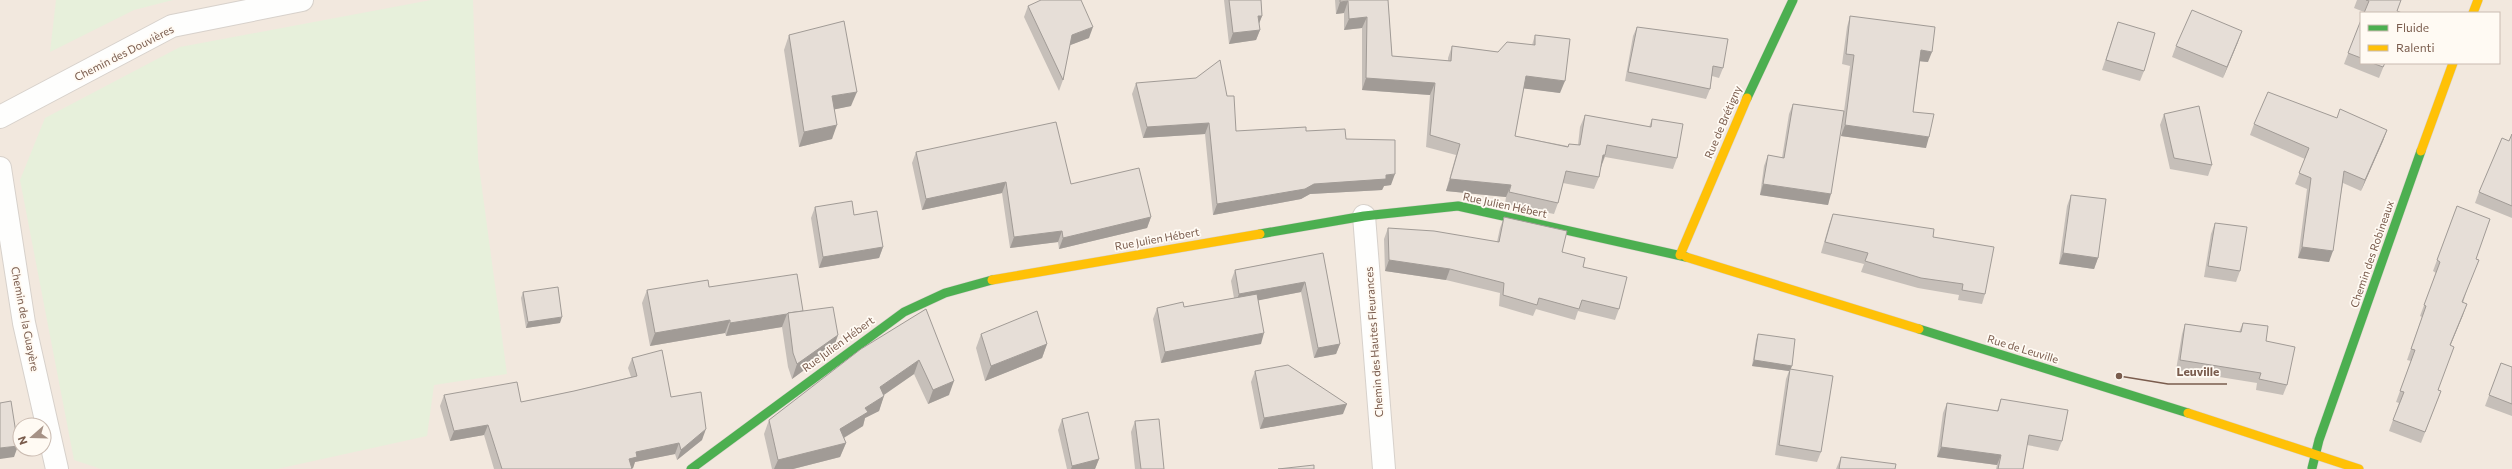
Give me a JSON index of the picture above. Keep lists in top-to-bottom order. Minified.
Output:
{"streets":{"street":["Chemin des Douvières","Rue de Brétigny","Rue Julien Hébert","Chemin des Robineaux","Chemin de la Guayère","Chemin des Hautes Fleurances","Rue de Leuville"]},"crossings":[["Rue de Brétigny","Rue Julien Hébert"],["Rue de Brétigny","Rue de Leuville"],["Rue Julien Hébert","Chemin des Hautes Fleurances"],["Rue Julien Hébert","Rue de Leuville"],["Chemin des Robineaux","Rue de Leuville"]],"places":["Leuville"],"legend":["Fluide","Ralenti"],"north":"left"}
